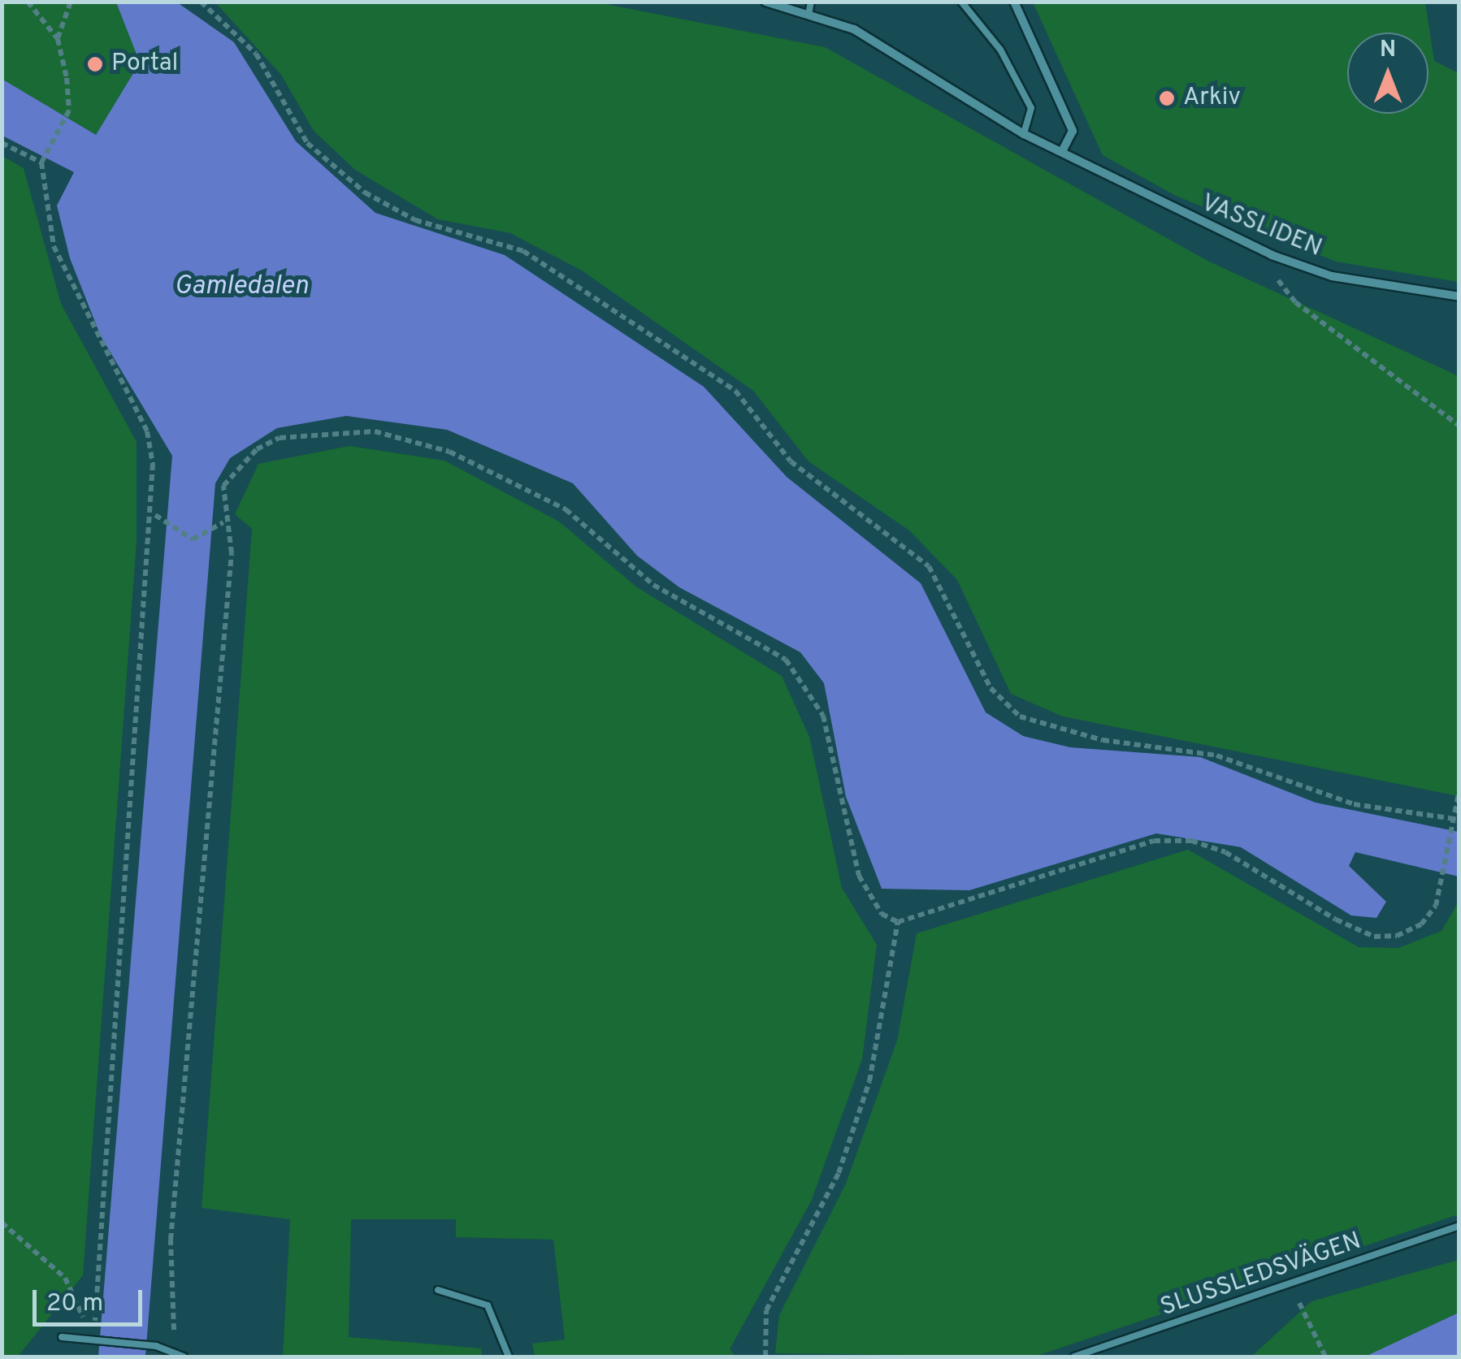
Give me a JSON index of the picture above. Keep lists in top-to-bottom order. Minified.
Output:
{"streets":{"street":["VASSLIDEN"],"lane":["SLUSSLEDSVÄGEN"]},"water":["Gamledalen"],"places":["Portal","Arkiv"],"scale_bar":"20 m","north":"top"}
